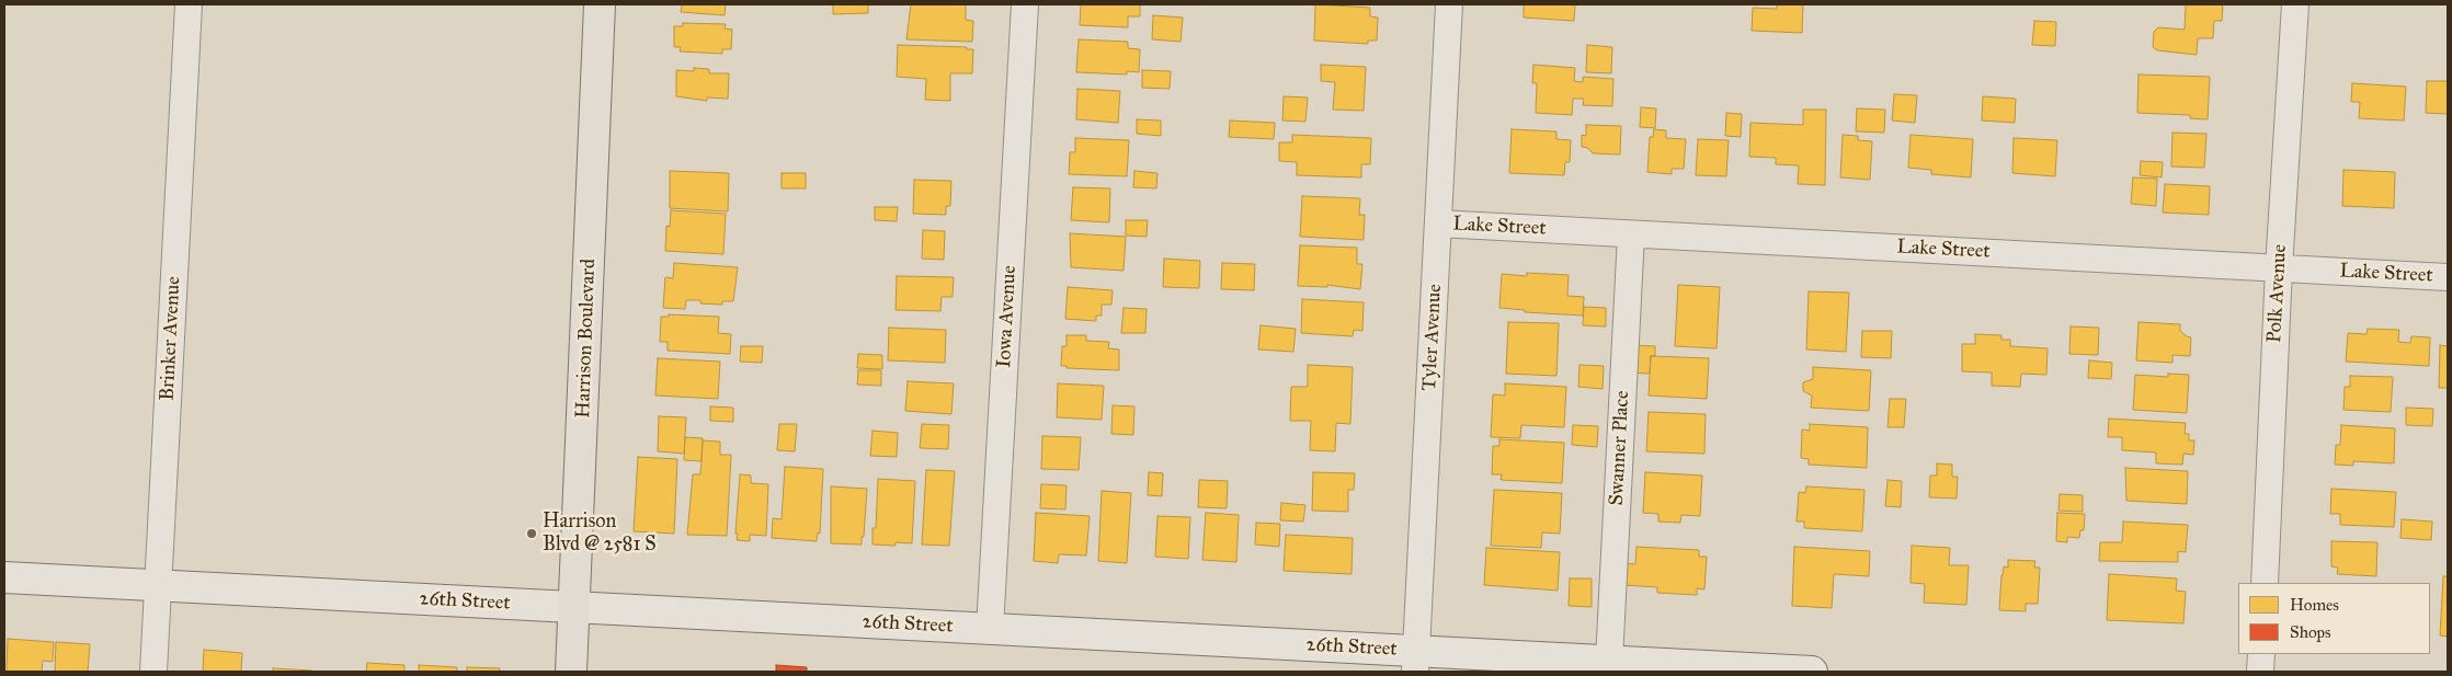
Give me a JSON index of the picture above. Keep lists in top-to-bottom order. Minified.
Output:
{"streets":{"main road":["Harrison Boulevard"],"street":["Lake Street","Polk Avenue","Iowa Avenue","Tyler Avenue","Brinker Avenue","Swanner Place","26th Street"]},"crossings":[["Lake Street","Polk Avenue"],["Lake Street","Tyler Avenue"],["Lake Street","Swanner Place"],["Iowa Avenue","26th Street"],["Tyler Avenue","26th Street"],["Brinker Avenue","26th Street"],["Harrison Boulevard","26th Street"],["Swanner Place","26th Street"]],"places":["Harrison Blvd @ 2581 S"],"legend":["Homes","Shops"]}
